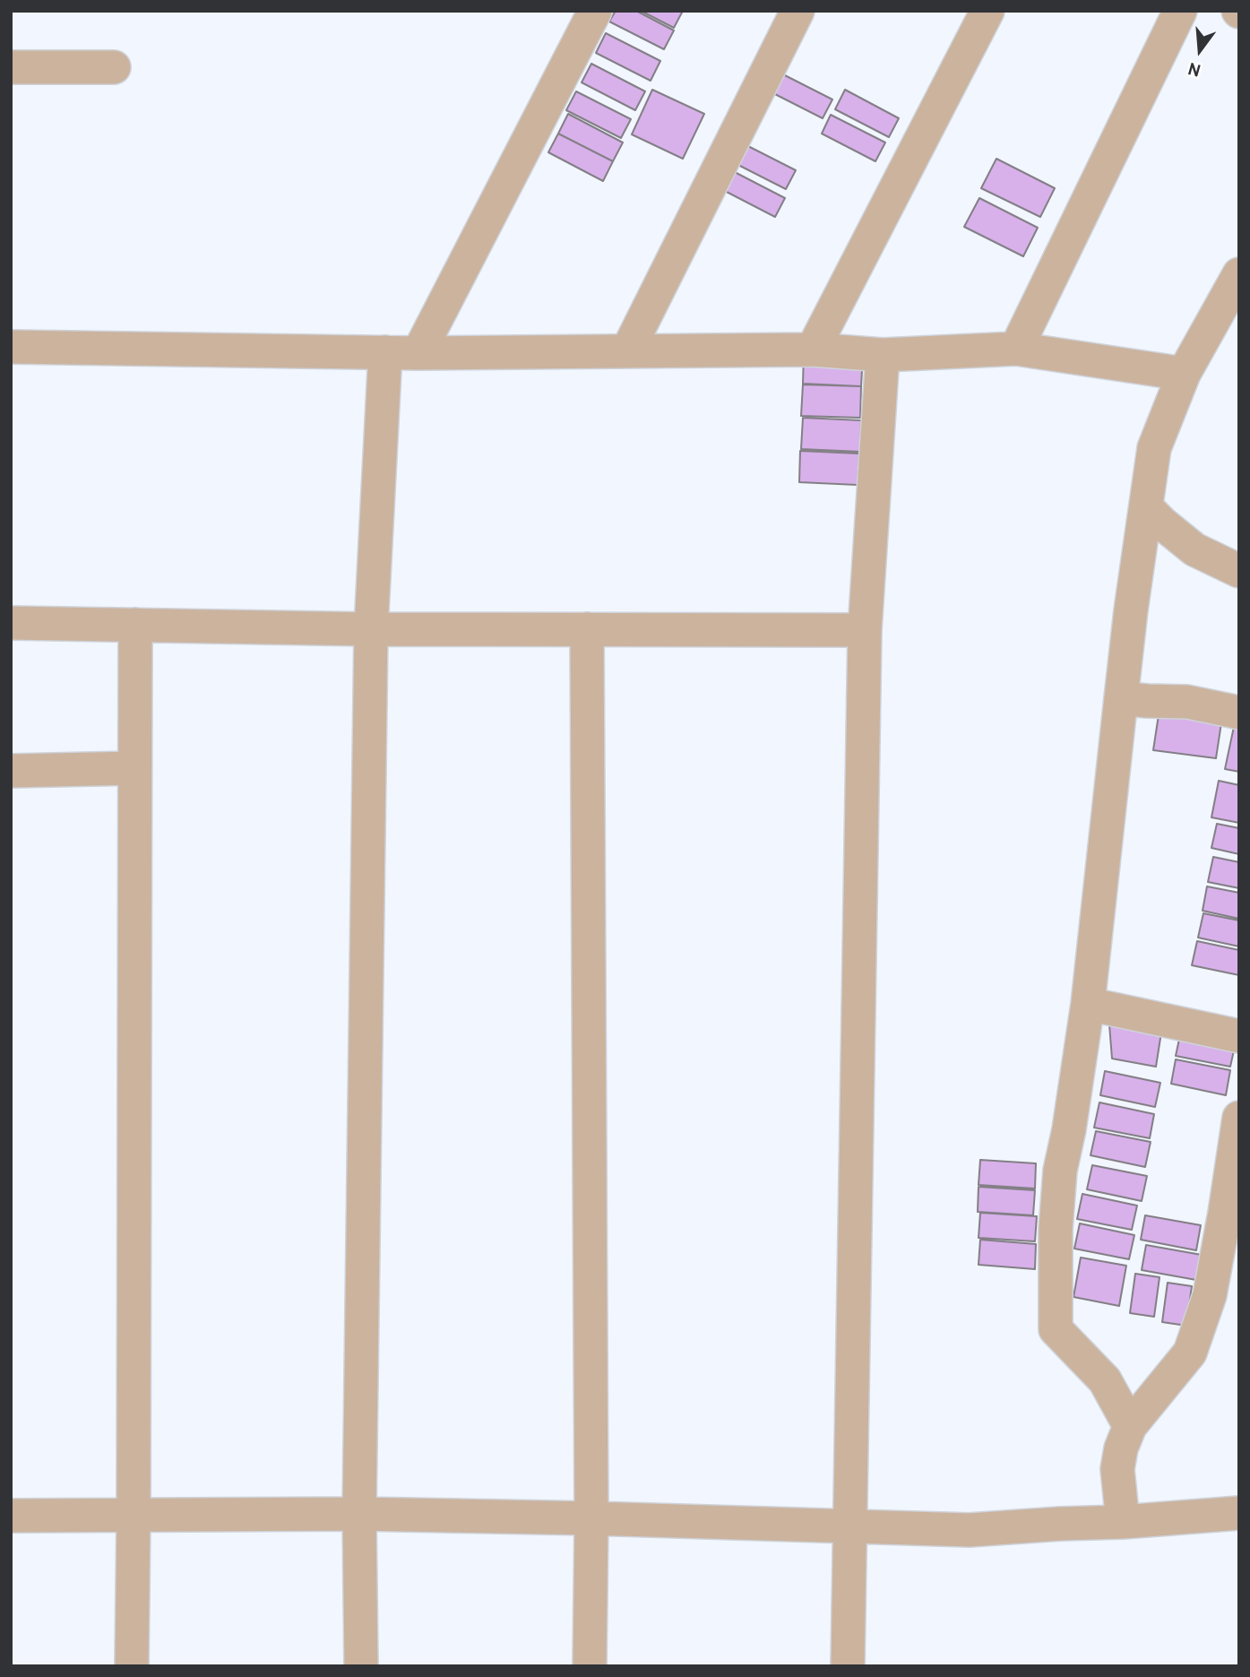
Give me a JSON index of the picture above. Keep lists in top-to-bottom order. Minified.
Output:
{"north":"bottom"}
